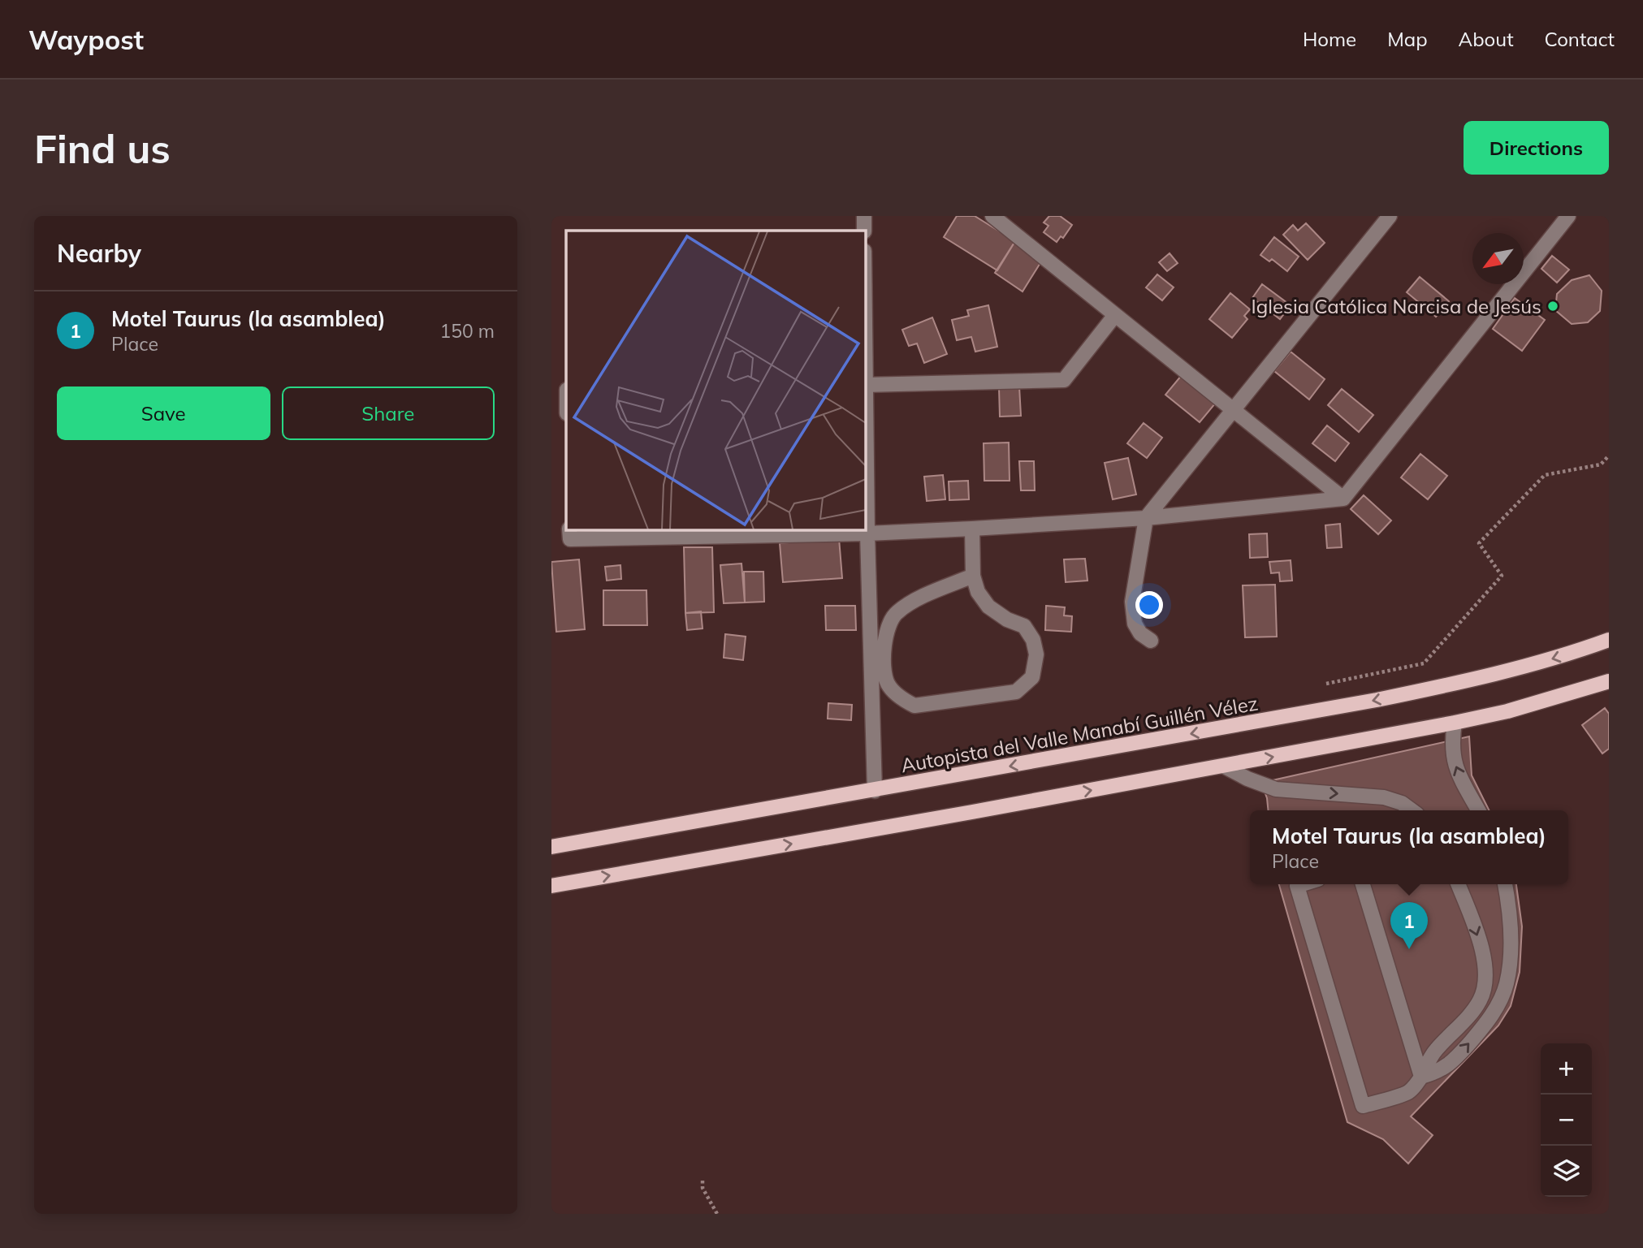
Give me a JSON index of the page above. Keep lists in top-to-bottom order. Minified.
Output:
{"streets":{"main road":["Autopista del Valle Manabí Guillén Vélez"]},"places":["Iglesia Católica Narcisa de Jesús"],"north":"bottom left","page":{"header":"Waypost","nav":["Home","Map","About","Contact"],"buttons":["Directions",["Save","Share"]],"title":"Find us","heading":"Nearby","list":[{"mark":"1","name":"Motel Taurus (la asamblea)","note":"Place","value":"150 m"}],"popup":["Motel Taurus (la asamblea)","Place"],"pins":"1","map_buttons":["+","−"]}}
